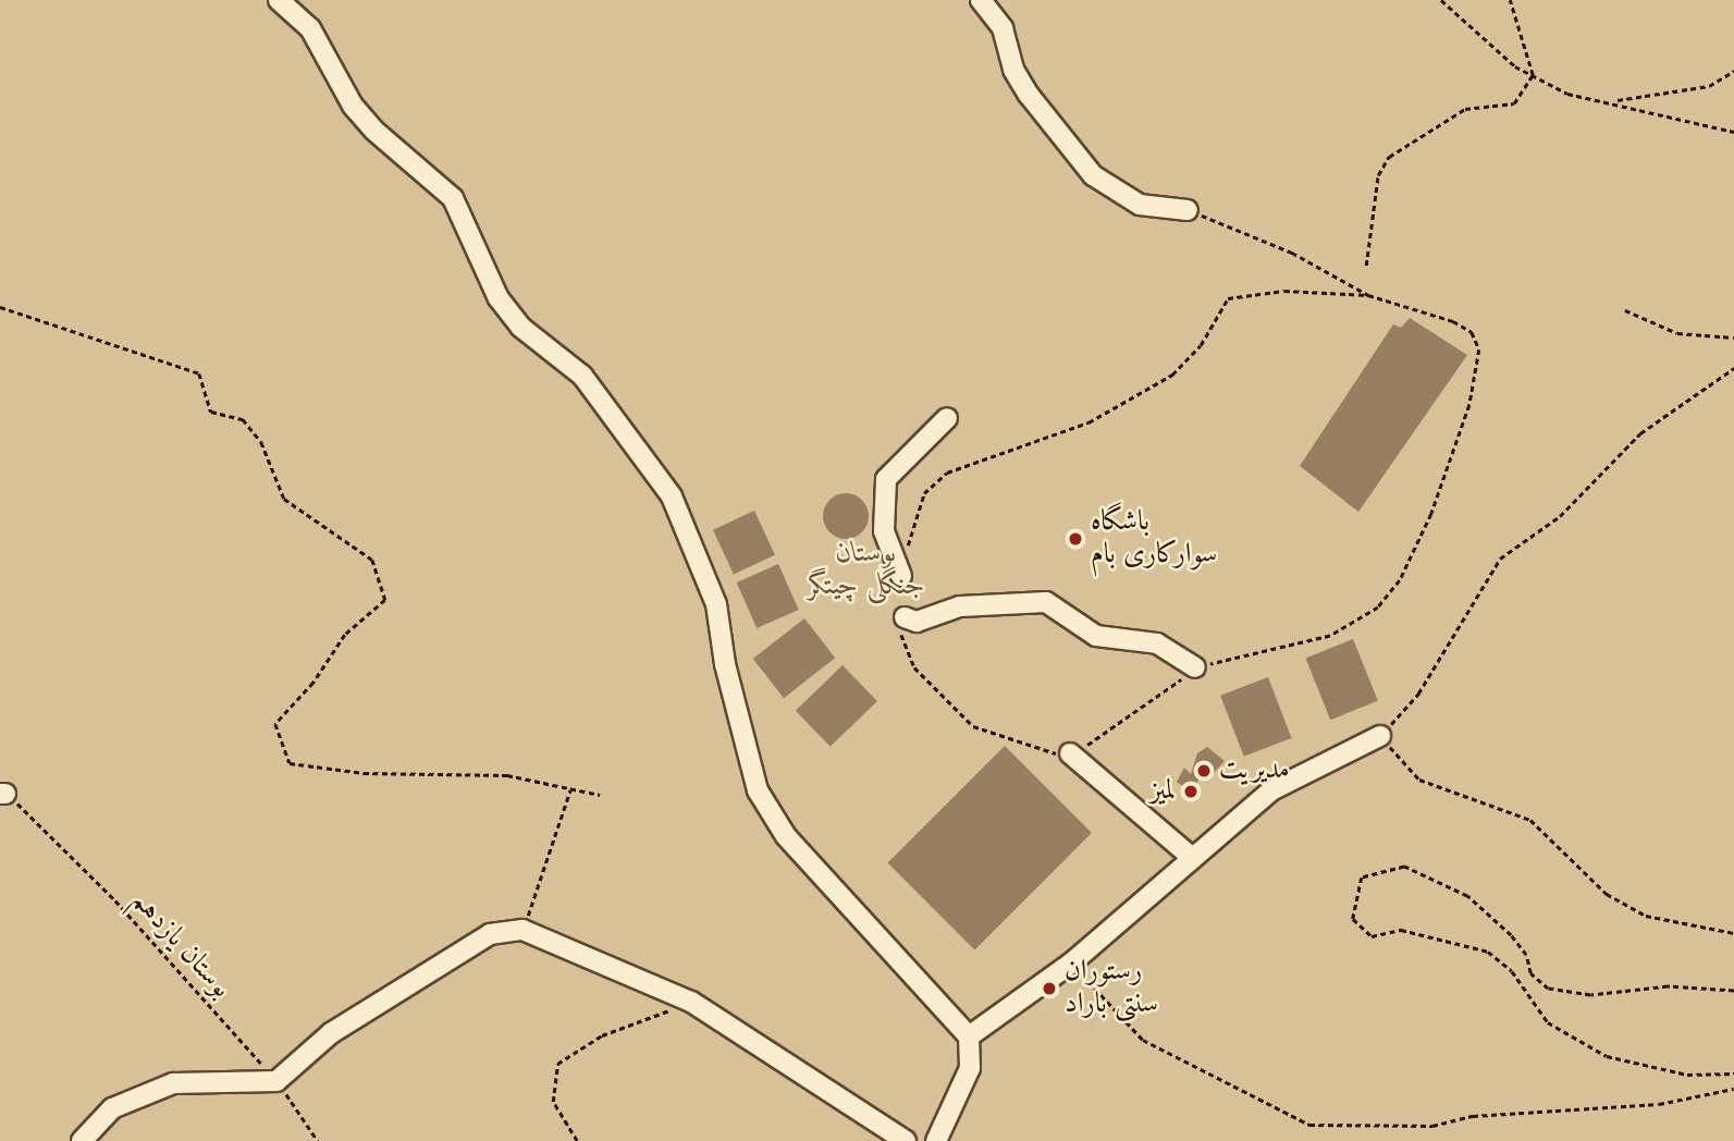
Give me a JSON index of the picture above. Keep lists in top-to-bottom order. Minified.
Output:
{"streets":{"path":["بوستان یازدهم"]},"parks":["بوستان جنگلی چیتگر"],"places":["باشگاه سوارکاری بام","مدیریت","لمیز","رستوران سنتی باراد"]}
